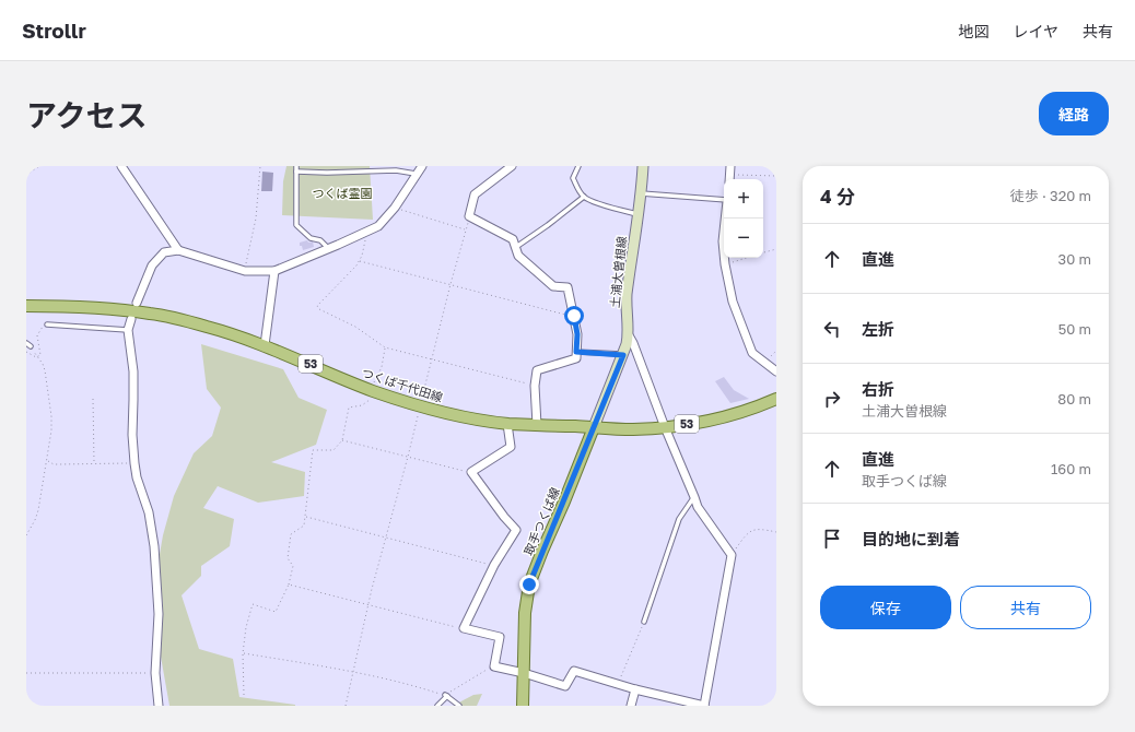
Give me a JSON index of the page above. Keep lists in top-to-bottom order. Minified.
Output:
{"streets":{"main road":["土浦大曽根線","53","つくば千代田線","取手つくば線"]},"crossings":[["土浦大曽根線","つくば千代田線"],["土浦大曽根線","取手つくば線"],["つくば千代田線","取手つくば線"]],"parks":["つくば霊園"],"page":{"header":"Strollr","nav":["地図","レイヤ","共有"],"title":"アクセス","buttons":["経路",["保存","共有"]],"heading":["4 分","徒歩 · 320 m"],"map_buttons":["+","−"],"list":[["直進","30 m"],["左折","50 m"],["右折","土浦大曽根線","80 m"],["直進","取手つくば線","160 m"],"目的地に到着"]}}
